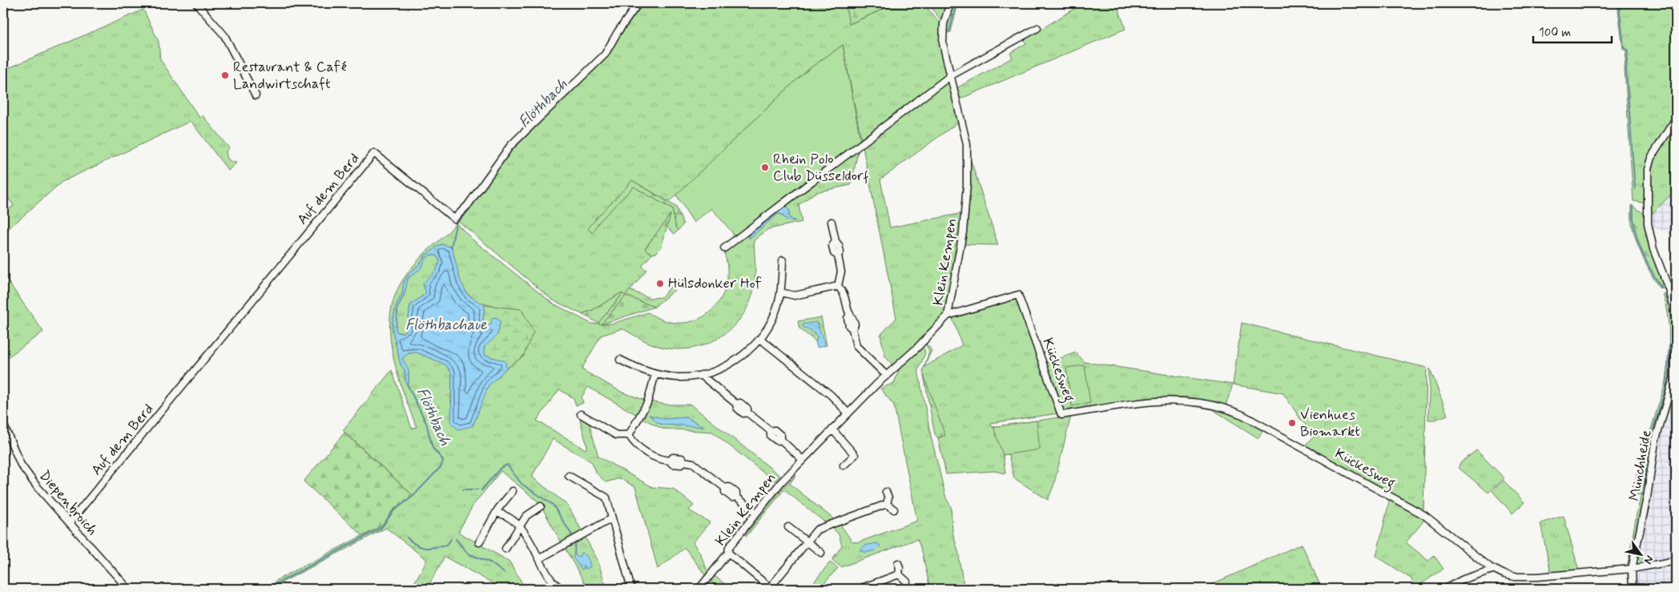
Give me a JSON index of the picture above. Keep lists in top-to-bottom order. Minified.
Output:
{"streets":{"street":["Auf dem Berd","Klein Kempen","Kückesweg","Münchheide","Diepenbroich"]},"crossings":[["Auf dem Berd","Diepenbroich"],["Klein Kempen","Kückesweg"],["Kückesweg","Münchheide"]],"water":["Flöthbach","Flöthbachaue"],"places":["Restaurant & Café Landwirtschaft","Rhein Polo Club Düsseldorf","Hülsdonker Hof","Vienhues Biomarkt"],"scale_bar":"100 m","north":"bottom right"}
